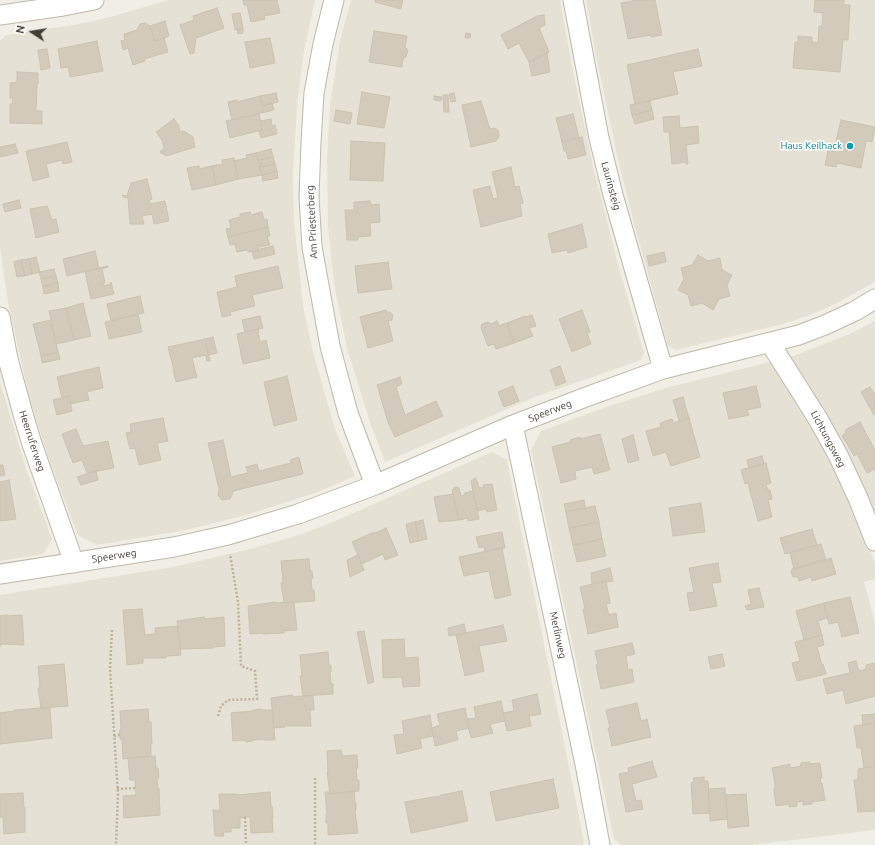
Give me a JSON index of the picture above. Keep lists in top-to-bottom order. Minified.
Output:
{"streets":{"street":["Laurinsteig","Am Priesterberg","Speerweg","Lichtungsweg","Heerruferweg","Merlinweg"]},"crossings":[["Laurinsteig","Speerweg"],["Am Priesterberg","Speerweg"],["Speerweg","Lichtungsweg"],["Speerweg","Heerruferweg"],["Speerweg","Merlinweg"]],"places":["Haus Keilhack"],"north":"left"}
